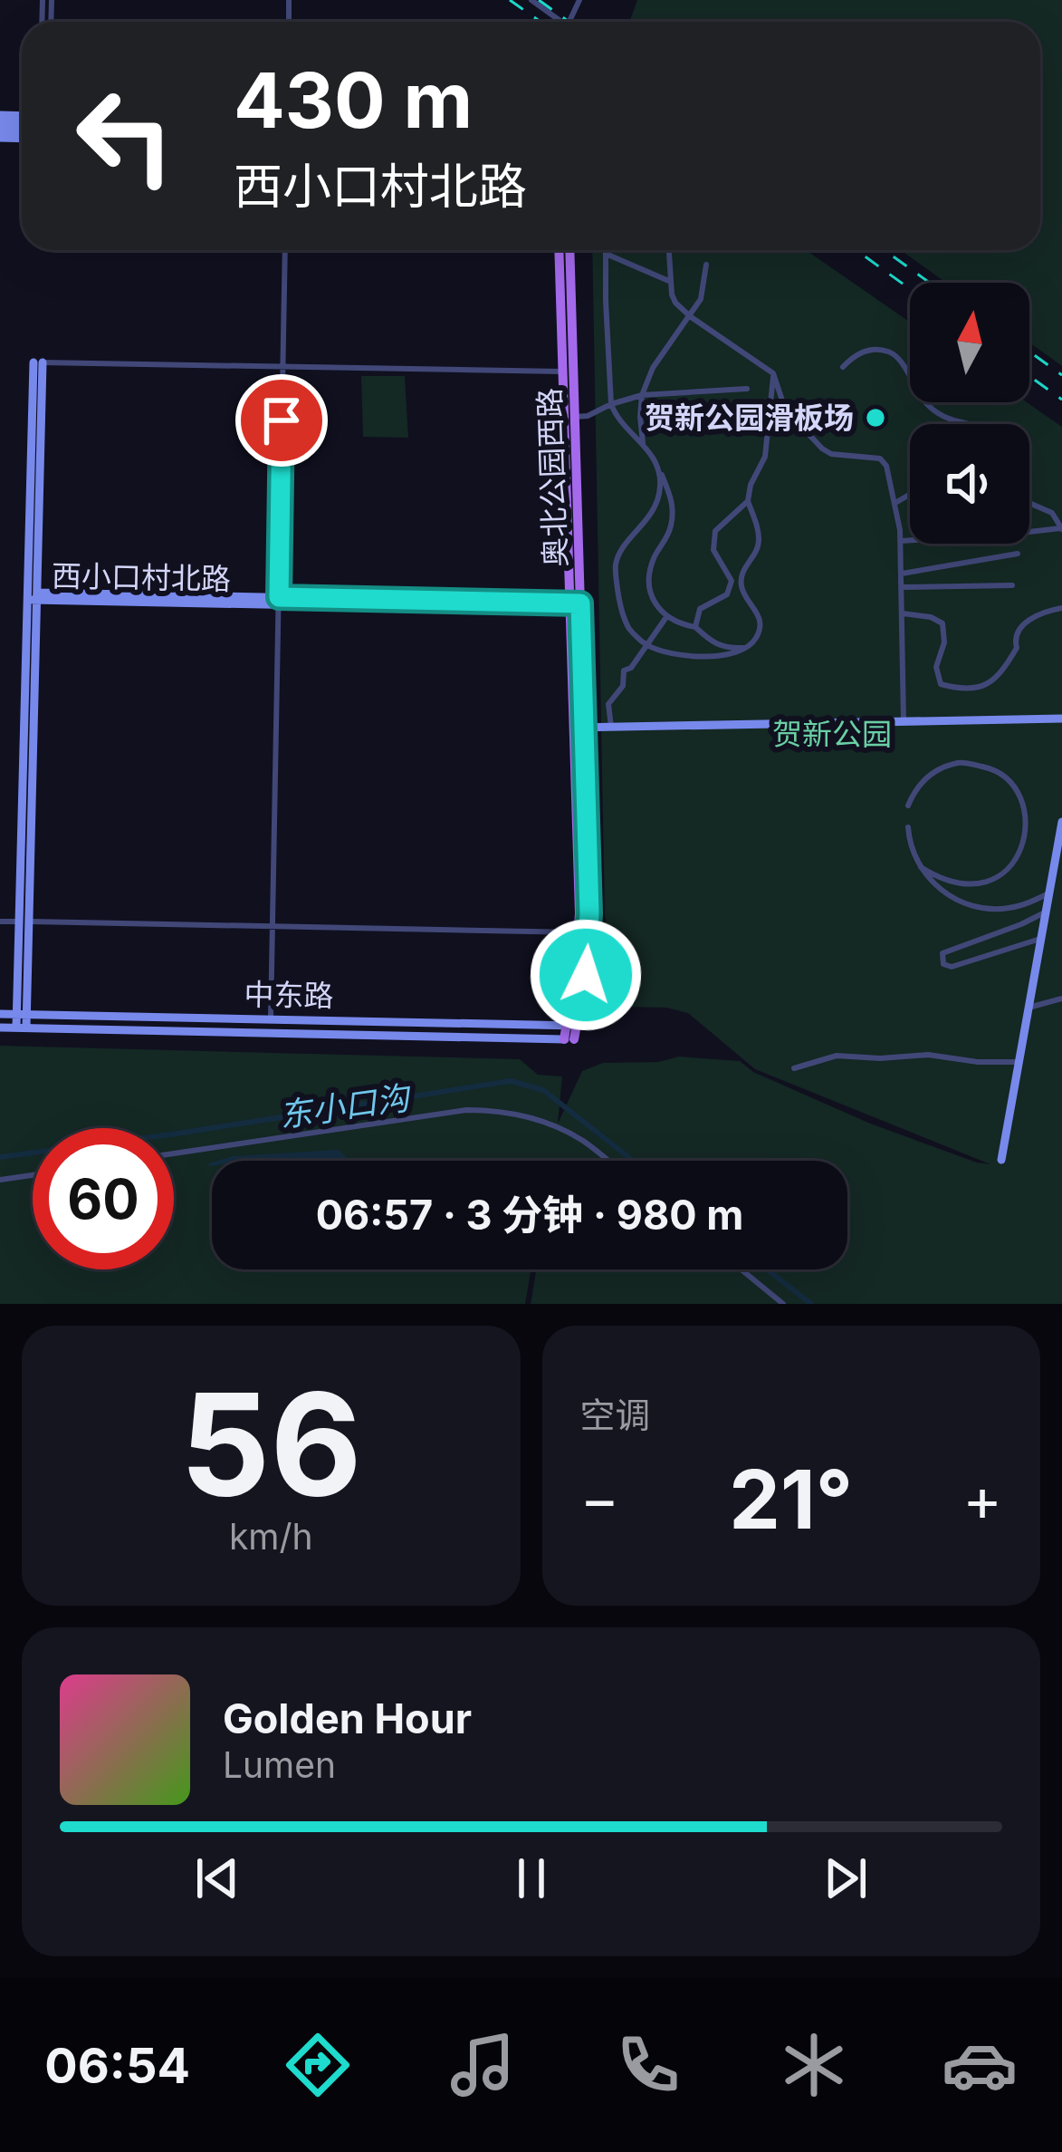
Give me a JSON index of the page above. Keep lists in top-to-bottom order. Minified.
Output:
{"streets":{"main road":["奥北公园西路"],"street":["西小口村北路","中东路"]},"crossings":[["奥北公园西路","西小口村北路"],["奥北公园西路","中东路"]],"water":["东小口沟"],"parks":["贺新公园"],"places":["贺新公园滑板场"],"north":"top","page":{"turn":["430 m","西小口村北路"],"limit":"60","trip":"06:57 · 3 分钟 · 980 m","tile":[["56","km/h"],"空调"],"heat":["−","21°","+"],"song":["Golden Hour","Lumen"],"tabs":"06:54"}}
